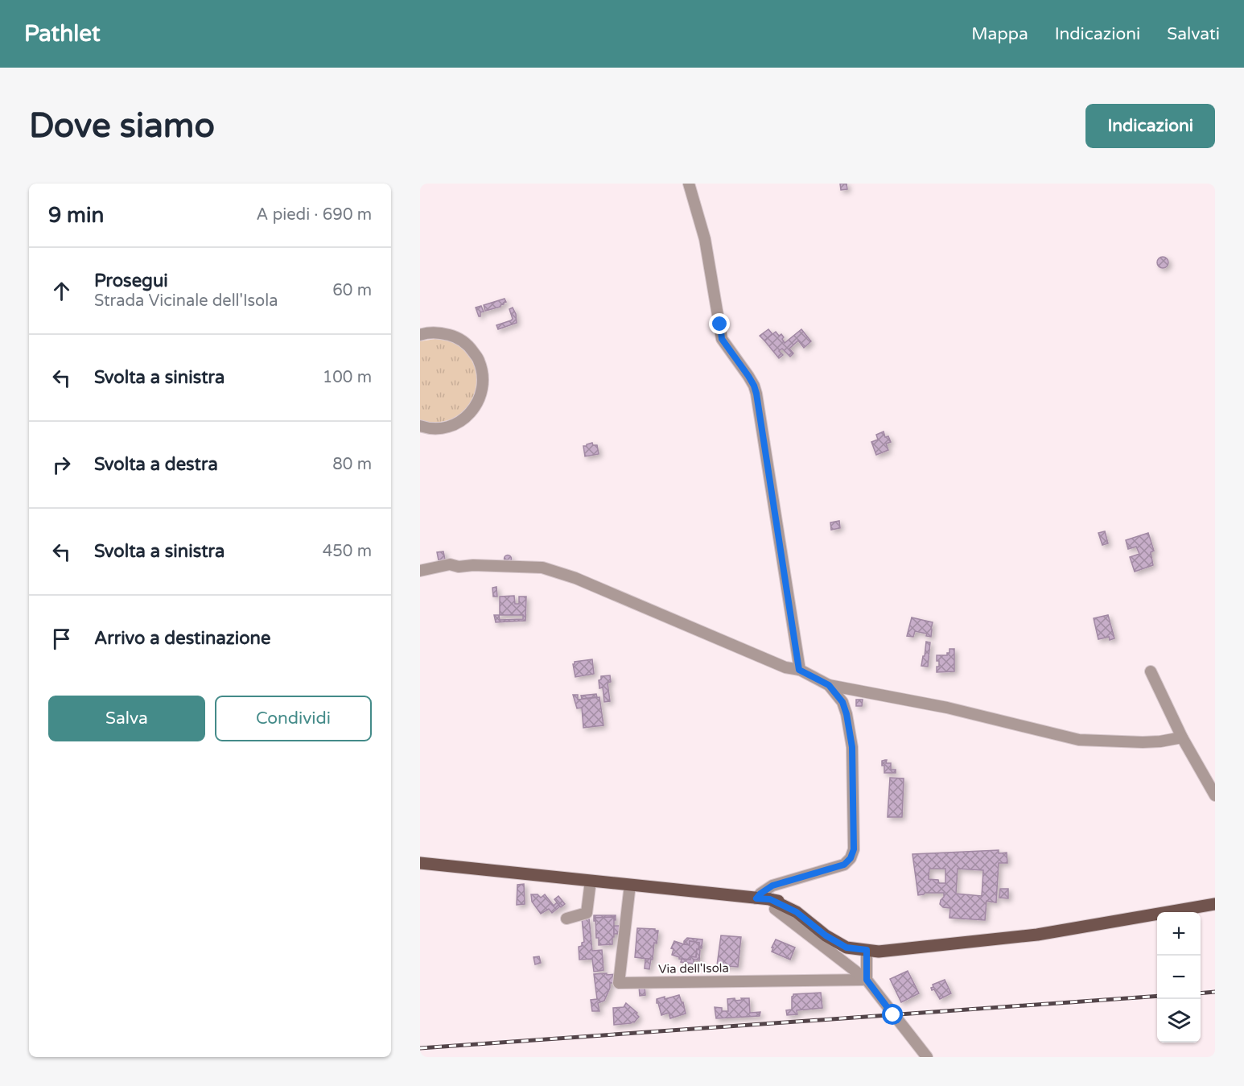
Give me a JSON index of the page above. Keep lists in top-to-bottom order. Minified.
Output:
{"streets":{"street":["Via dell'Isola"]},"page":{"header":"Pathlet","nav":["Mappa","Indicazioni","Salvati"],"buttons":["Indicazioni",["Salva","Condividi"]],"title":"Dove siamo","heading":["9 min","A piedi · 690 m"],"list":[["Prosegui","Strada Vicinale dell'Isola","60 m"],["Svolta a sinistra","100 m"],["Svolta a destra","80 m"],["Svolta a sinistra","450 m"],"Arrivo a destinazione"],"map_buttons":["+","−"]}}
